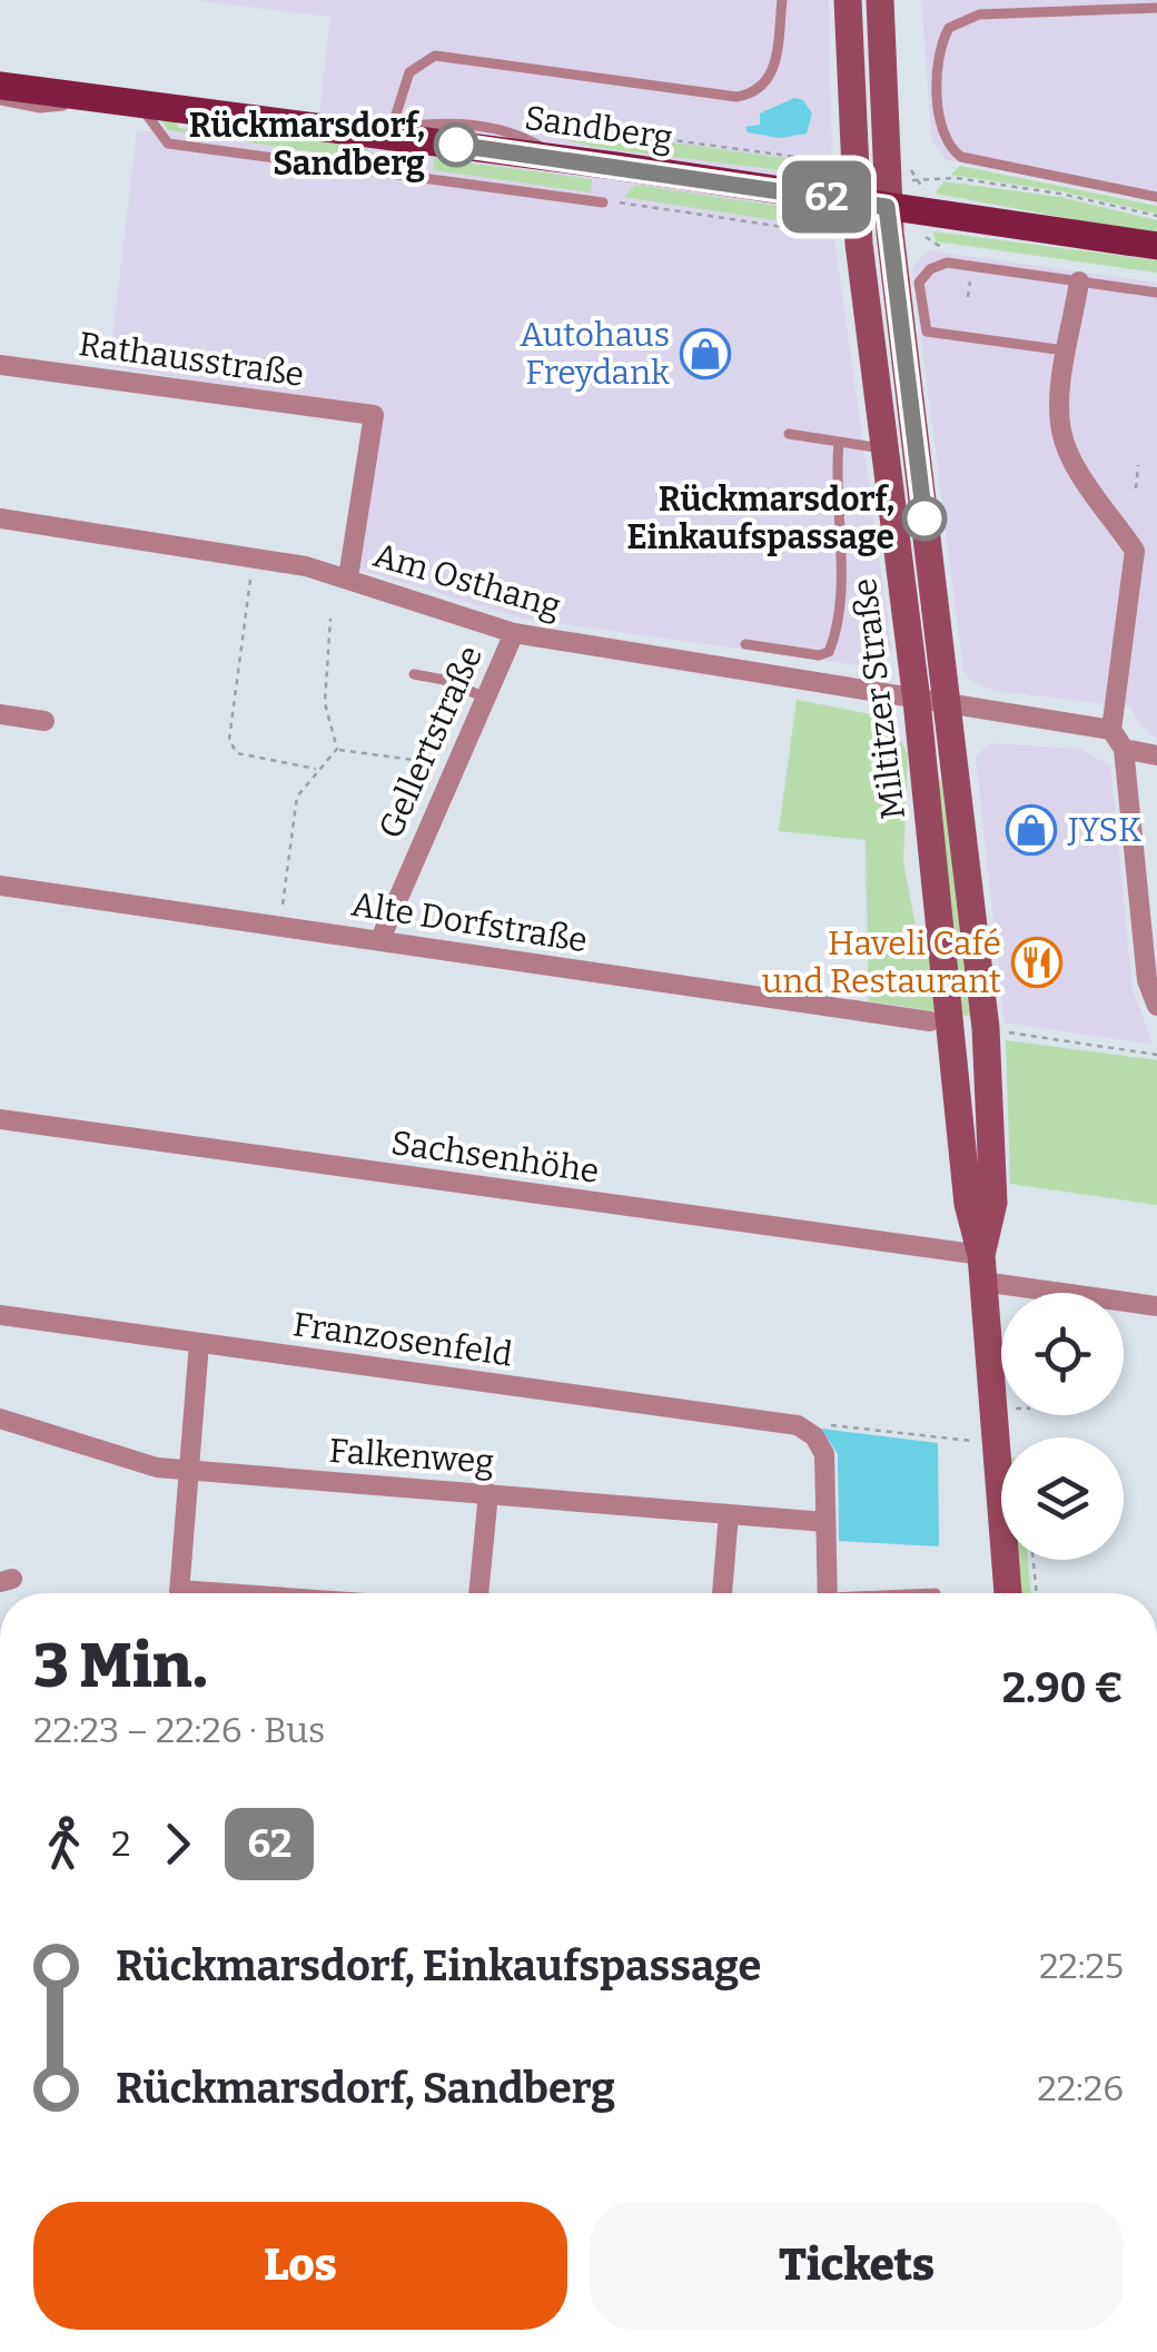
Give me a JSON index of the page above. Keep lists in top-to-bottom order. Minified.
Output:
{"streets":{"main road":["Sandberg"],"street":["Rathausstraße","Am Osthang","Miltitzer Straße","Gellertstraße","Alte Dorfstraße","Sachsenhöhe","Franzosenfeld","Falkenweg"]},"crossings":[["Sandberg","Miltitzer Straße"],["Rathausstraße","Am Osthang"],["Am Osthang","Miltitzer Straße"],["Am Osthang","Gellertstraße"],["Miltitzer Straße","Sachsenhöhe"],["Gellertstraße","Alte Dorfstraße"]],"places":{"other":["Rückmarsdorf, Sandberg","Rückmarsdorf, Einkaufspassage"],"shop":["Autohaus Freydank","JYSK"],"restaurant":["Haveli Café und Restaurant"]},"lines":["bus line 62"],"page":{"on_map":"62","heading":["3 Min.","22:23 – 22:26 · Bus","2.90 €"],"legs":["2","62"],"list":[{"name":"Rückmarsdorf, Einkaufspassage","value":"22:25"},{"name":"Rückmarsdorf, Sandberg","value":"22:26"}],"buttons":["Los","Tickets"]}}
